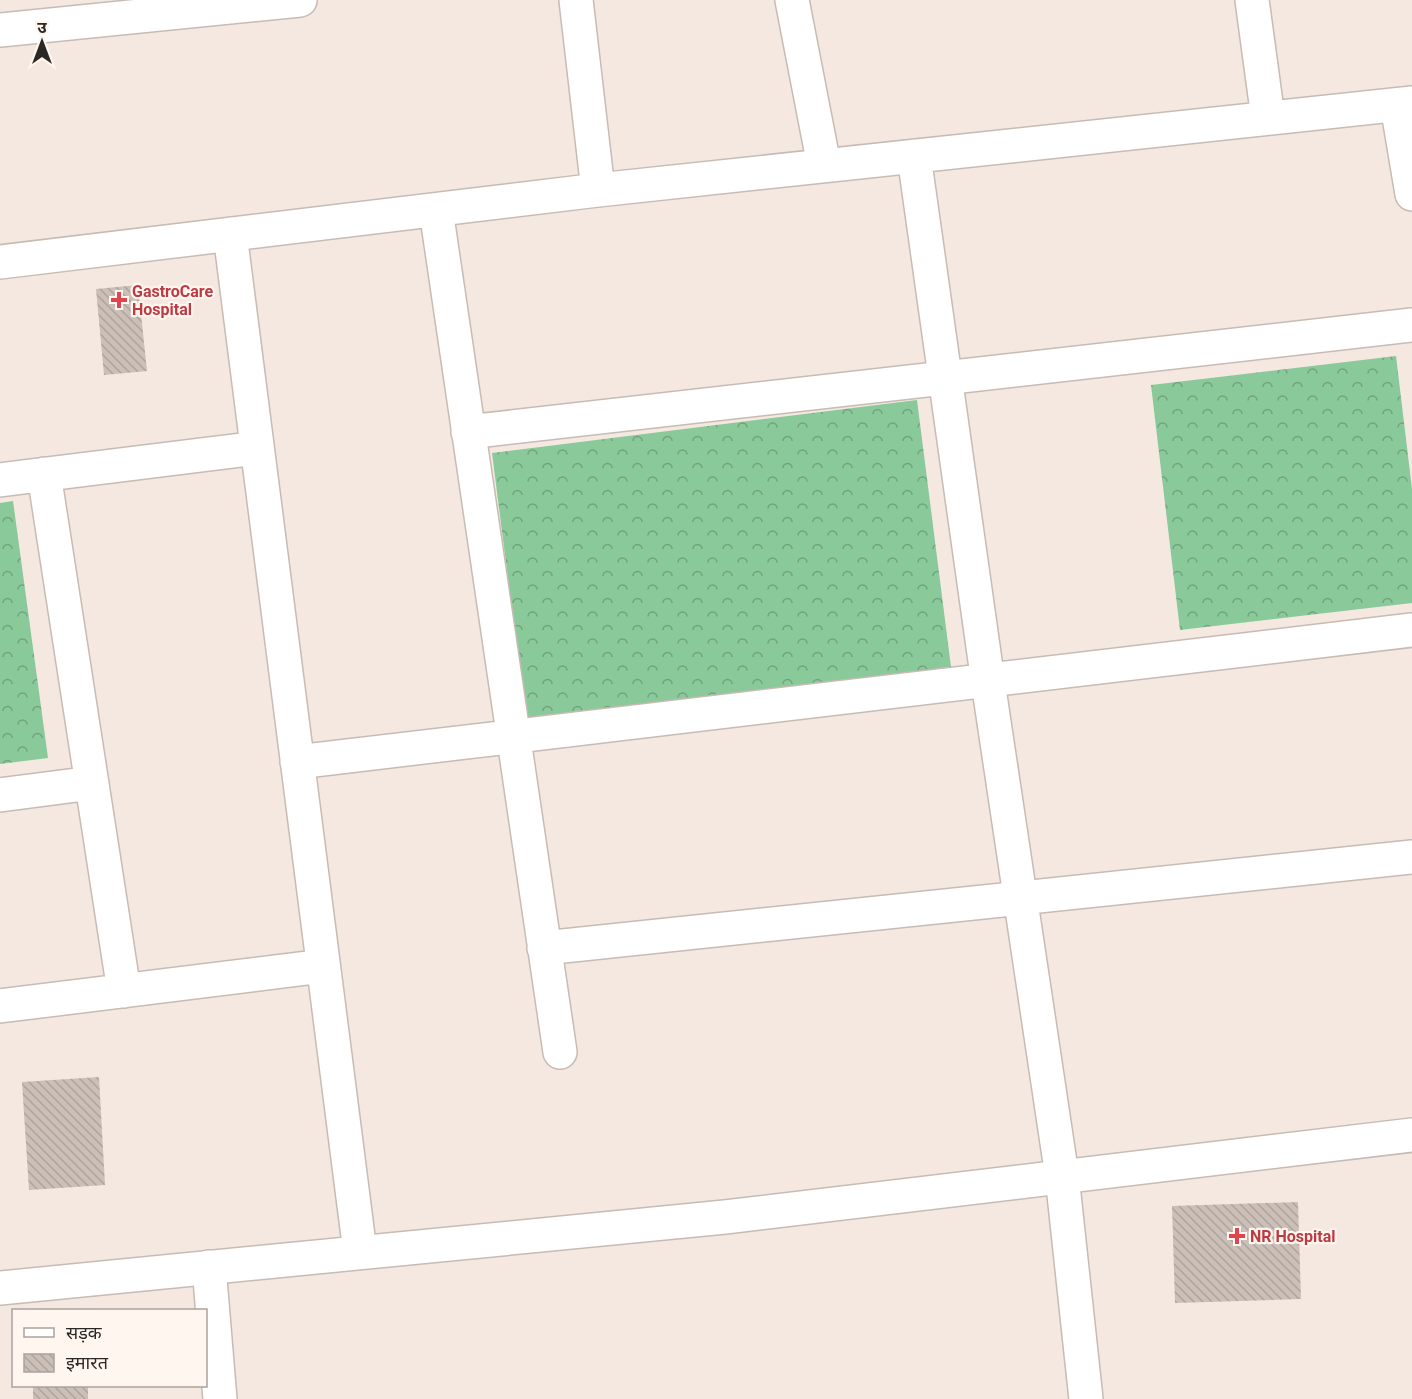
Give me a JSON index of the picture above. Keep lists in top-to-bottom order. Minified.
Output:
{"places":{"health":["GastroCare Hospital","NR Hospital"]},"legend":["सड़क","इमारत"],"north":"top"}
